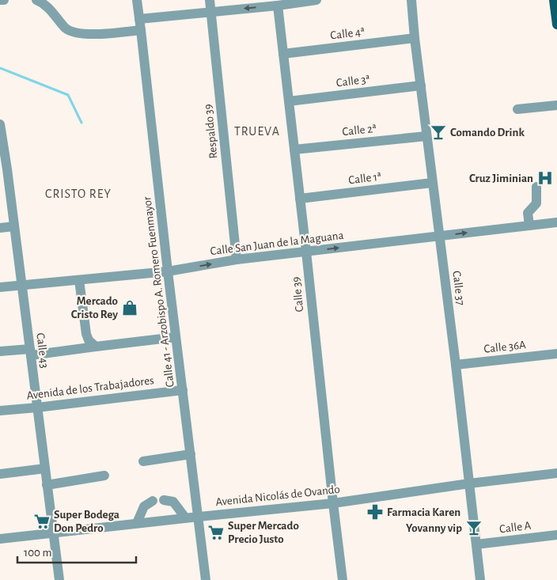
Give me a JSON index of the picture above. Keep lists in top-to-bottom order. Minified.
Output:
{"streets":{"street":["Calle 4ª","Calle 3ª","Calle 2ª","Respaldo 39","Calle 1ª","Calle San Juan de la Maguana","Calle 37","Calle 41 - Arzobispo A. Romero Fuenmayor","Calle 39","Calle 36A","Calle 43","Avenida de los Trabajadores","Avenida Nicolás de Ovando","Calle A"]},"crossings":[["Calle 4ª","Calle 37"],["Calle 4ª","Calle 39"],["Calle 3ª","Calle 37"],["Calle 3ª","Calle 39"],["Calle 2ª","Calle 37"],["Calle 2ª","Calle 39"],["Respaldo 39","Calle San Juan de la Maguana"],["Calle 1ª","Calle 37"],["Calle 1ª","Calle 39"],["Calle San Juan de la Maguana","Calle 37"],["Calle San Juan de la Maguana","Calle 41 - Arzobispo A. Romero Fuenmayor"],["Calle San Juan de la Maguana","Calle 39"],["Calle San Juan de la Maguana","Calle 43"],["Calle 37","Calle 36A"],["Calle 37","Avenida Nicolás de Ovando"],["Calle 37","Calle A"],["Calle 41 - Arzobispo A. Romero Fuenmayor","Avenida de los Trabajadores"],["Calle 41 - Arzobispo A. Romero Fuenmayor","Avenida Nicolás de Ovando"],["Calle 39","Avenida Nicolás de Ovando"],["Calle 43","Avenida de los Trabajadores"],["Calle 43","Avenida Nicolás de Ovando"]],"one_way":["Calle San Juan de la Maguana"],"districts":["TRUEVA","CRISTO REY"],"places":{"bar":["Comando Drink","Yovanny vip"],"hospital":["Cruz Jiminian"],"shop":["Mercado Cristo Rey"],"pharmacy":["Farmacia Karen"],"supermarket":["Super Bodega Don Pedro","Super Mercado Precio Justo"]},"scale_bar":"100 m"}
